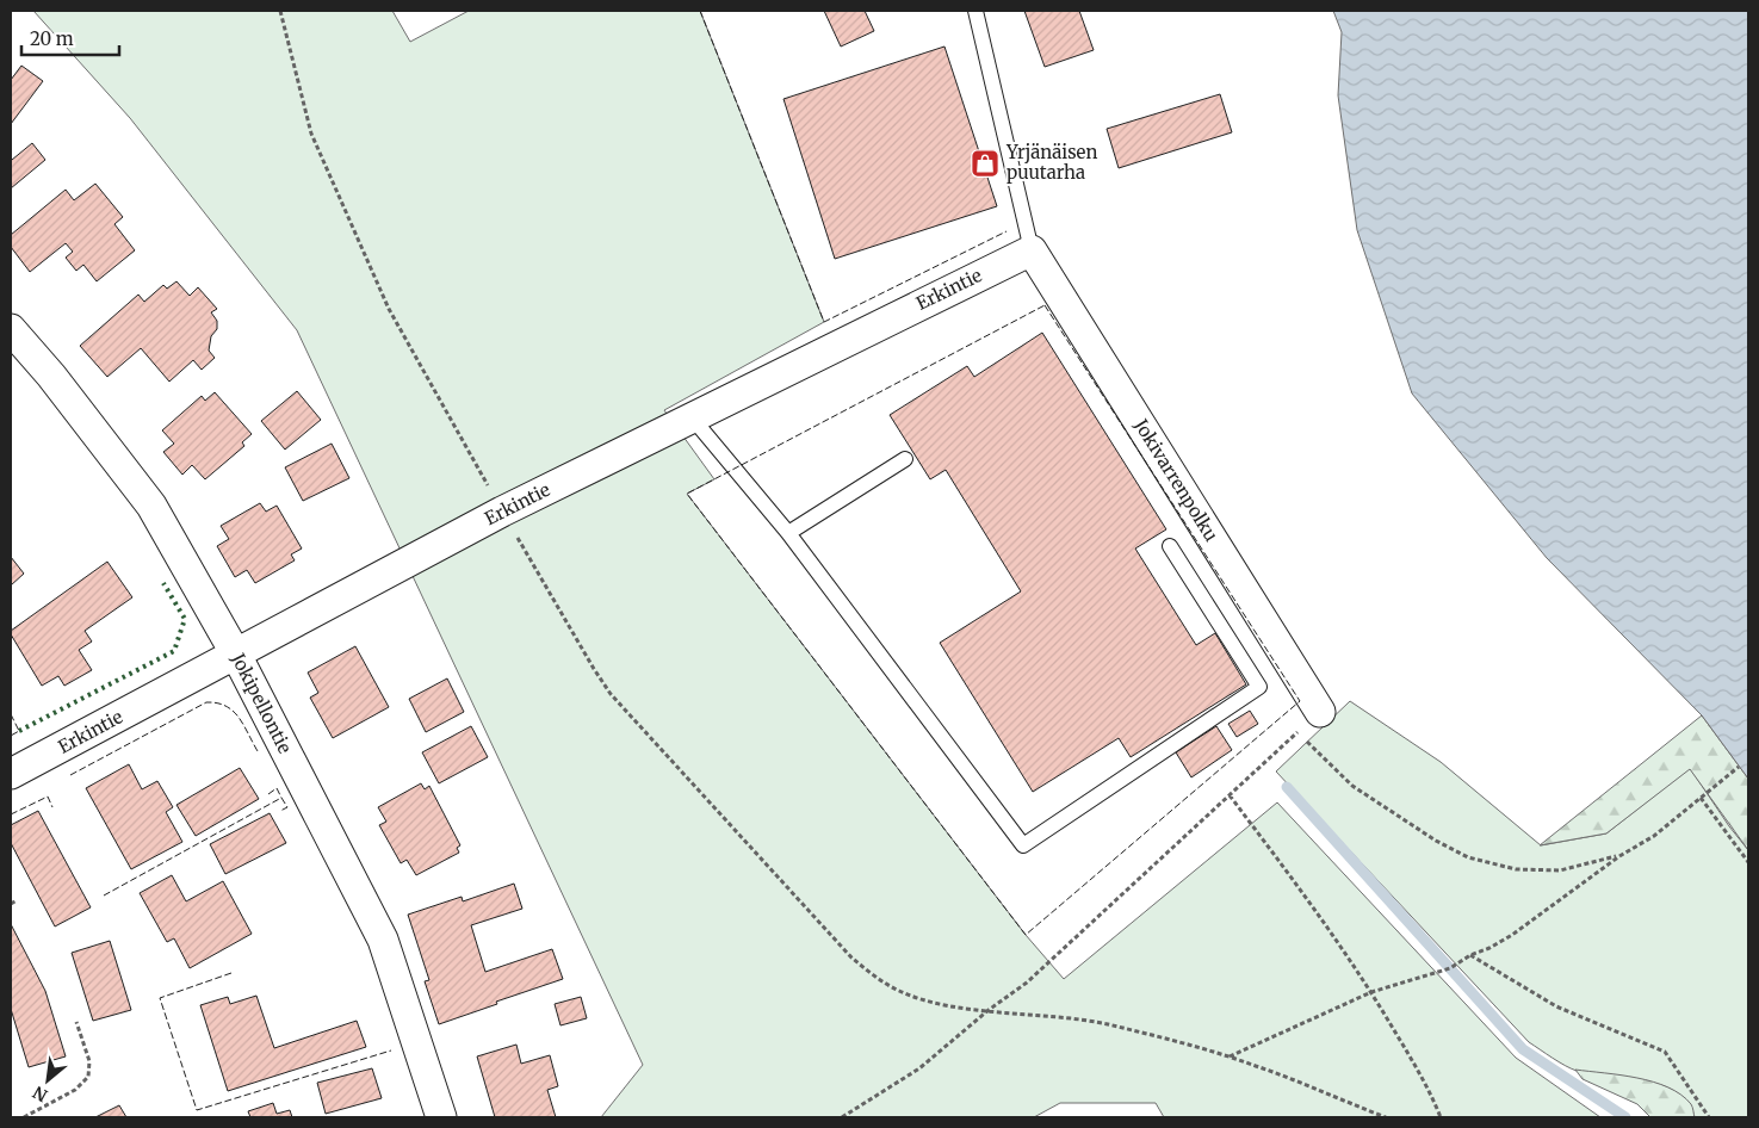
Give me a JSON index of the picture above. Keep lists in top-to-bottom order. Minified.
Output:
{"streets":{"street":["Erkintie","Jokivarrenpolku","Jokipellontie"]},"crossings":[["Erkintie","Jokivarrenpolku"],["Erkintie","Jokipellontie"]],"places":{"shop":["Yrjänäisen puutarha"]},"scale_bar":"20 m","north":"bottom left"}
